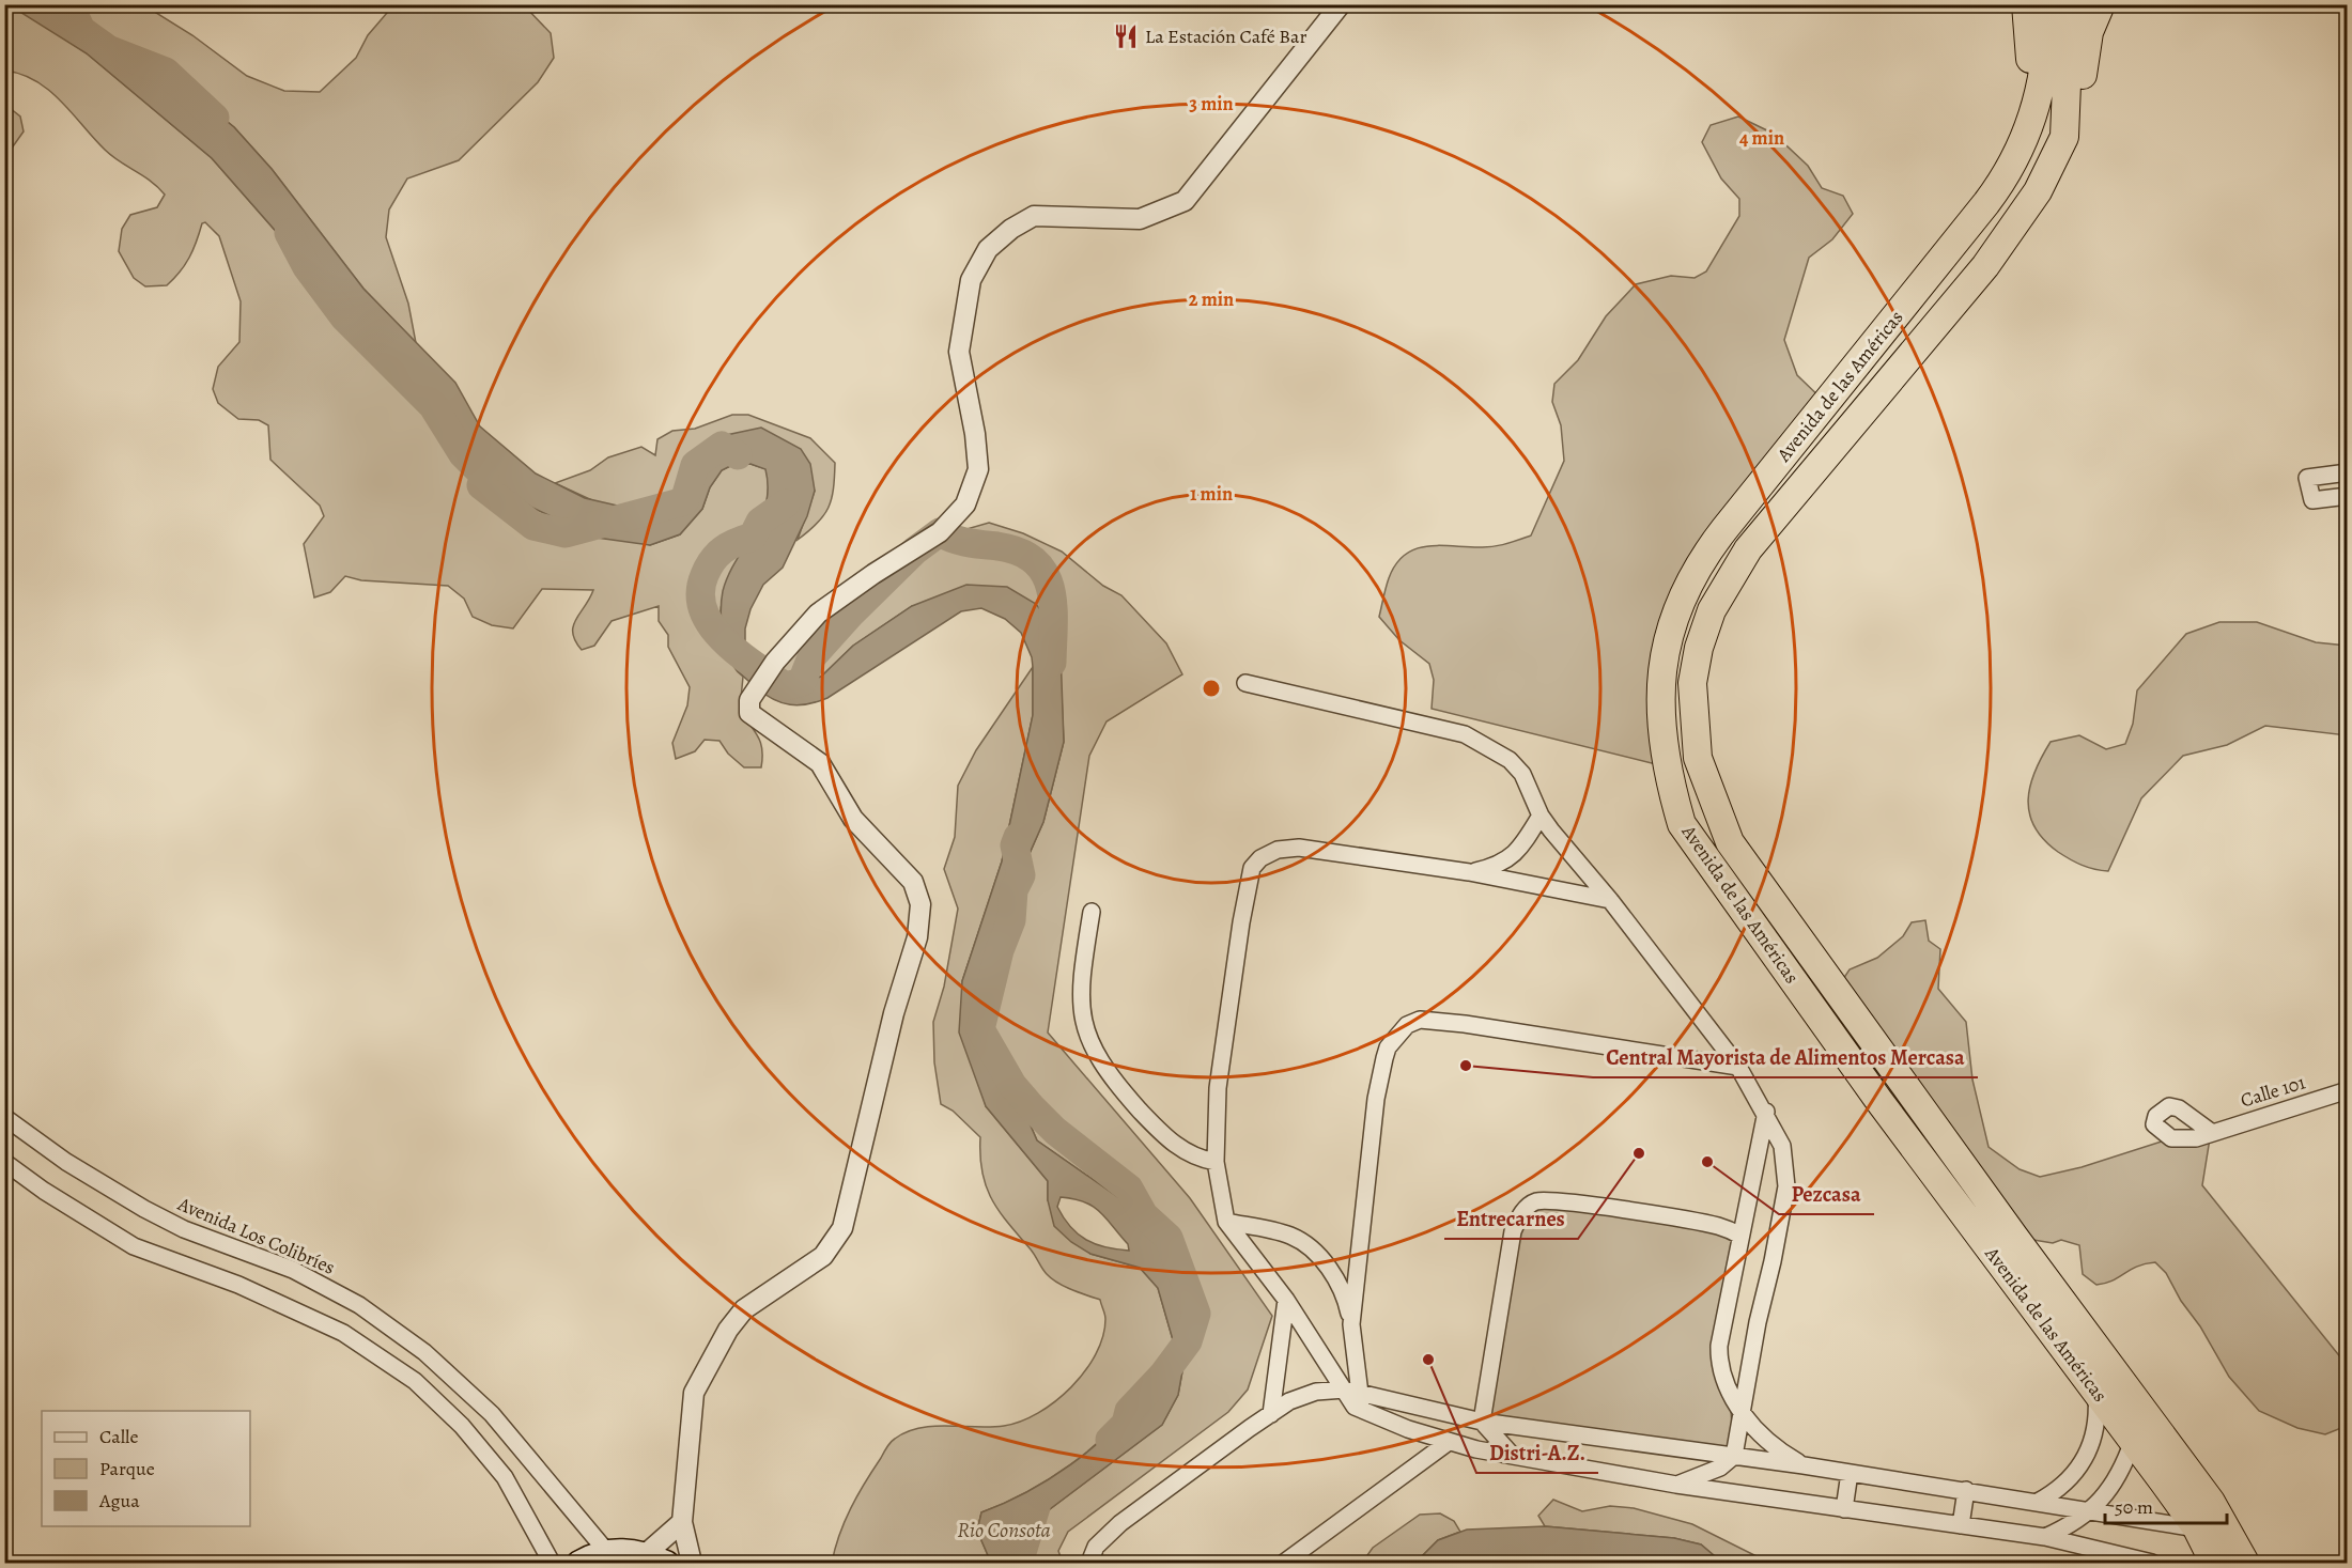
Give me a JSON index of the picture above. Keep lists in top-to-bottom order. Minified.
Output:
{"streets":{"highway":["Avenida de las Américas"],"street":["Calle 101","Avenida Los Colibríes"]},"water":["Rio Consota"],"places":{"restaurant":["La Estación Café Bar"],"other":["Central Mayorista de Alimentos Mercasa","Entrecarnes","Pezcasa","Distri-A.Z."]},"legend":["Calle","Parque","Agua"],"scale_bar":"50 m","rings":["3 min","4 min","2 min","1 min"]}
